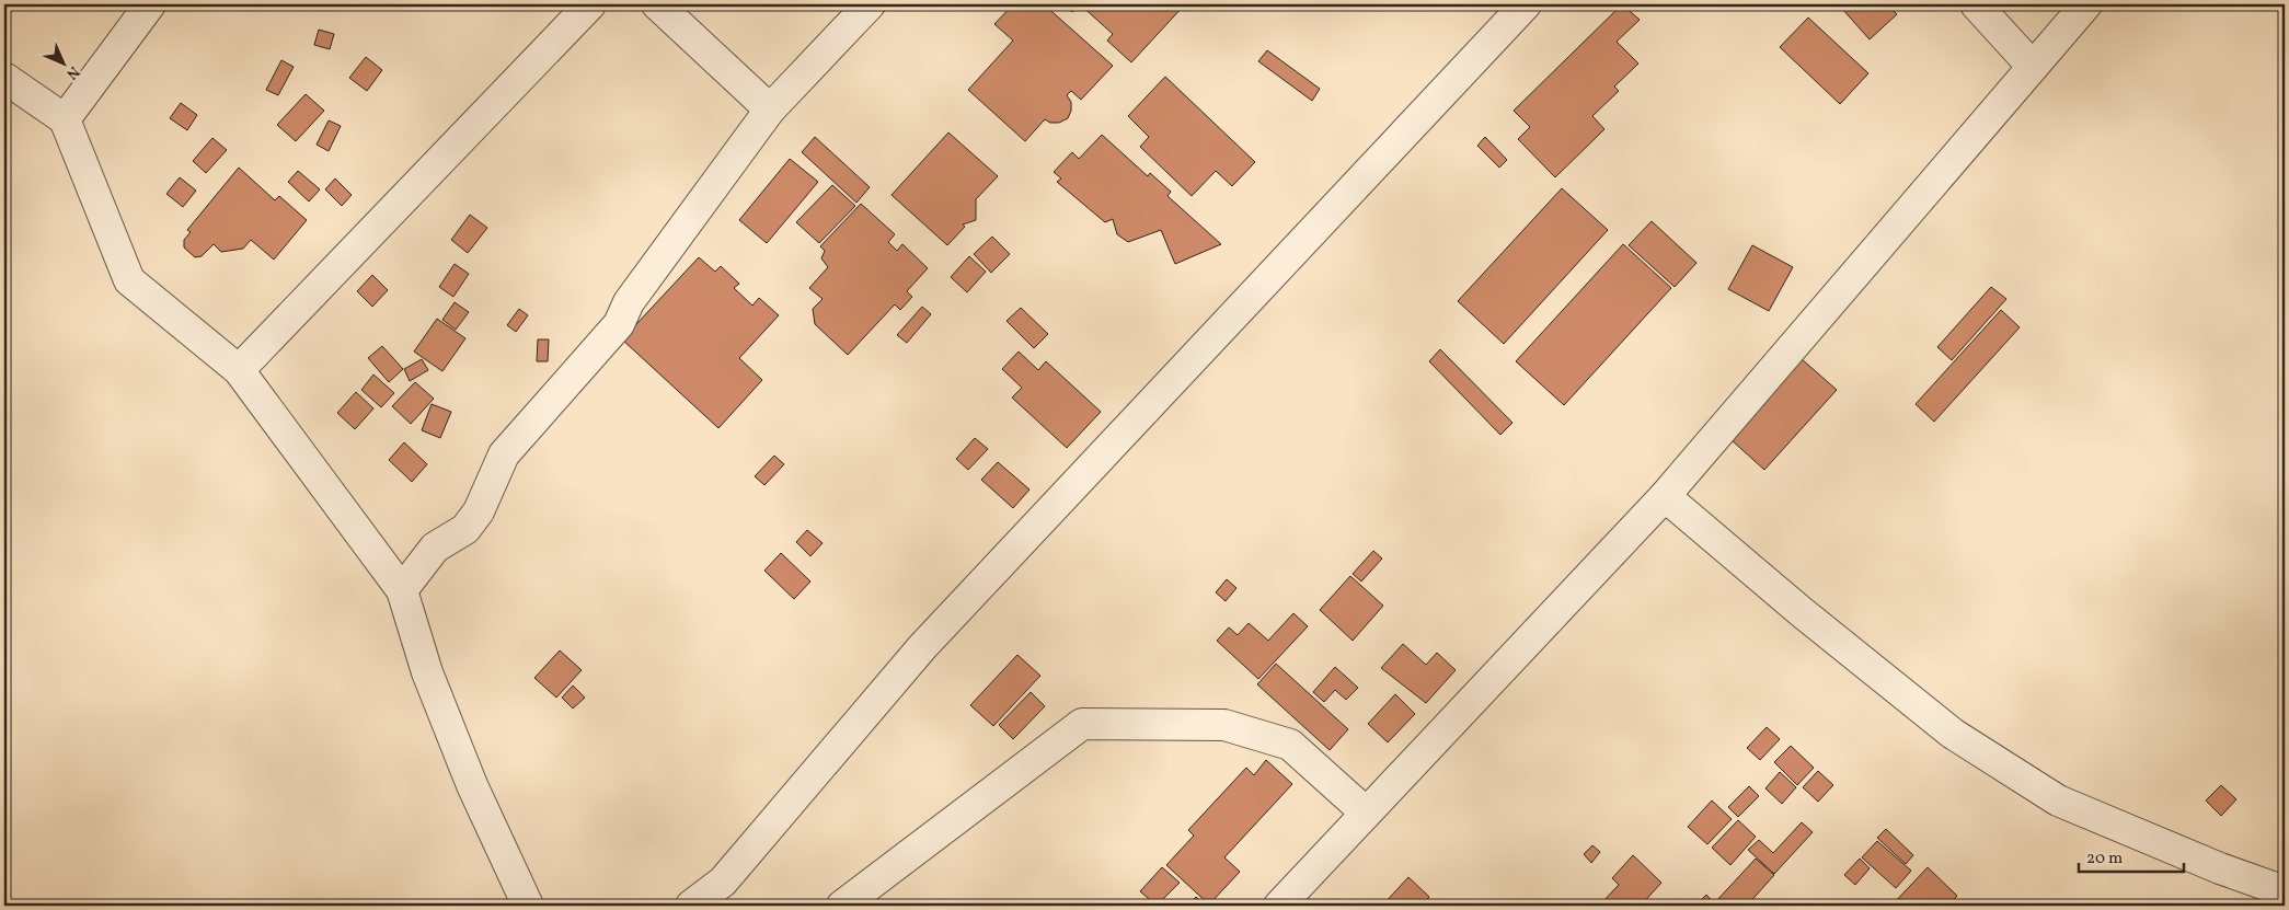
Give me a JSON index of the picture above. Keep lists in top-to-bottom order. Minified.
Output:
{"scale_bar":"20 m","north":"bottom right"}
